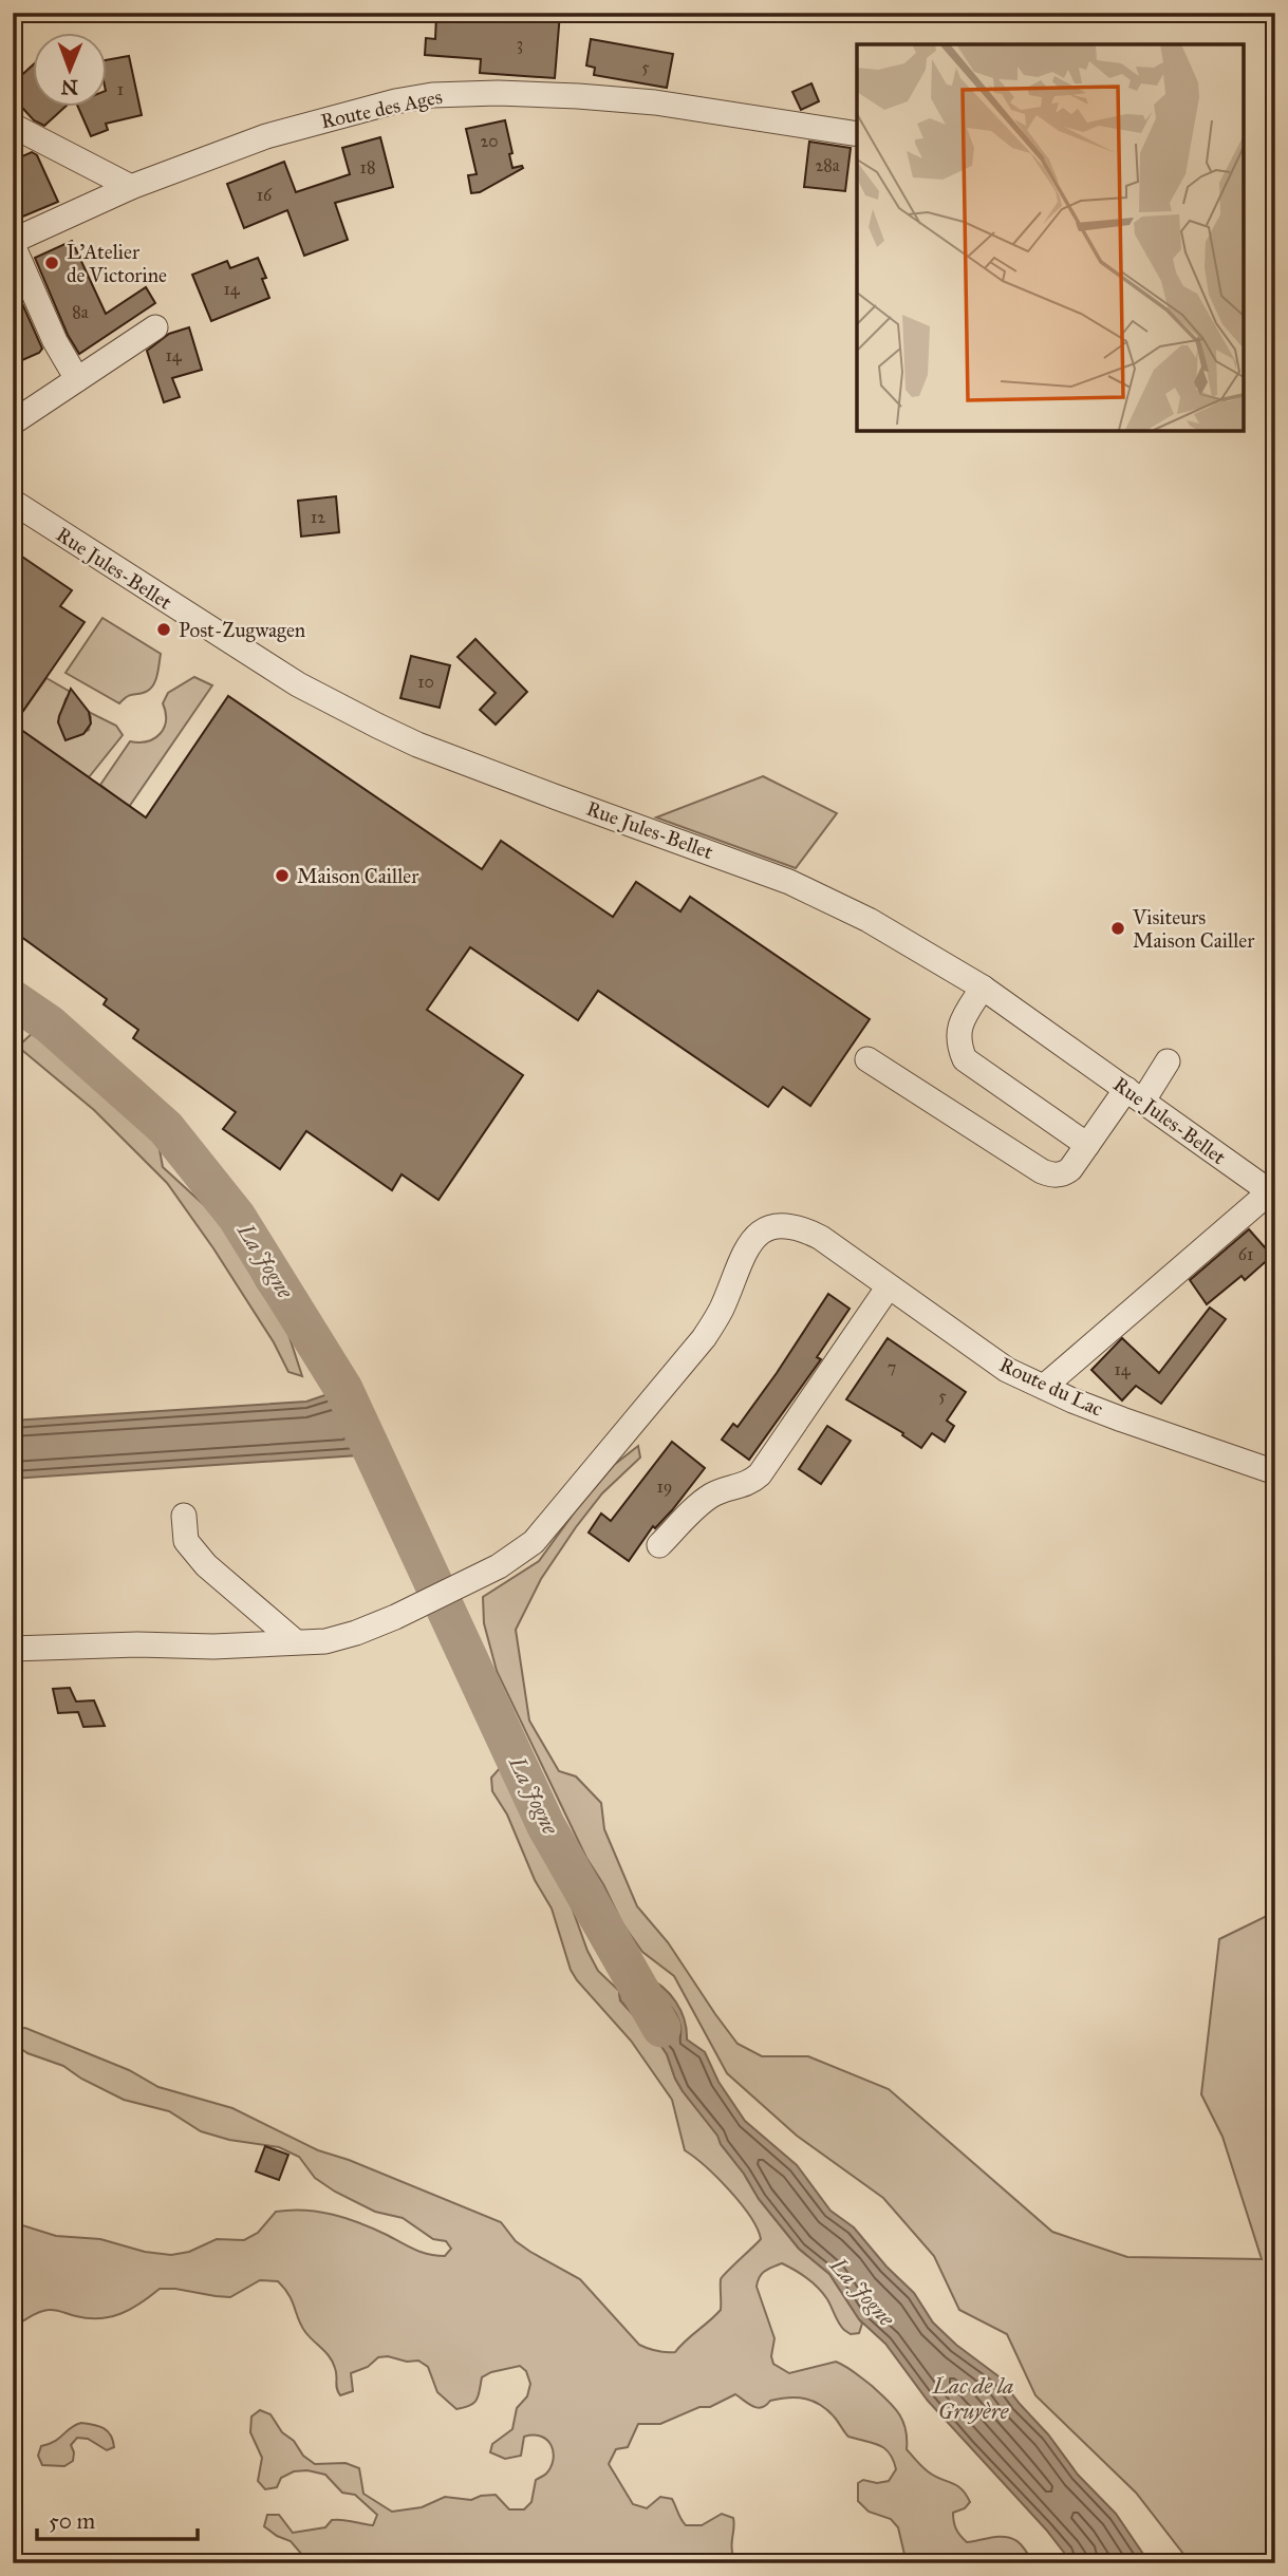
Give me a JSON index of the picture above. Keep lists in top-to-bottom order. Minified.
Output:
{"streets":{"street":["Route des Ages","Rue Jules-Bellet","Route du Lac"]},"water":["La Jogne","Lac de la Gruyère"],"places":["L'Atelier de Victorine","Post-Zugwagen","Maison Cailler","Visiteurs Maison Cailler"],"house_numbers":["3","5","1","20","28a","18","16","14","8a","14","12","10","61","7","14","5","19"],"scale_bar":"50 m","north":"bottom"}
